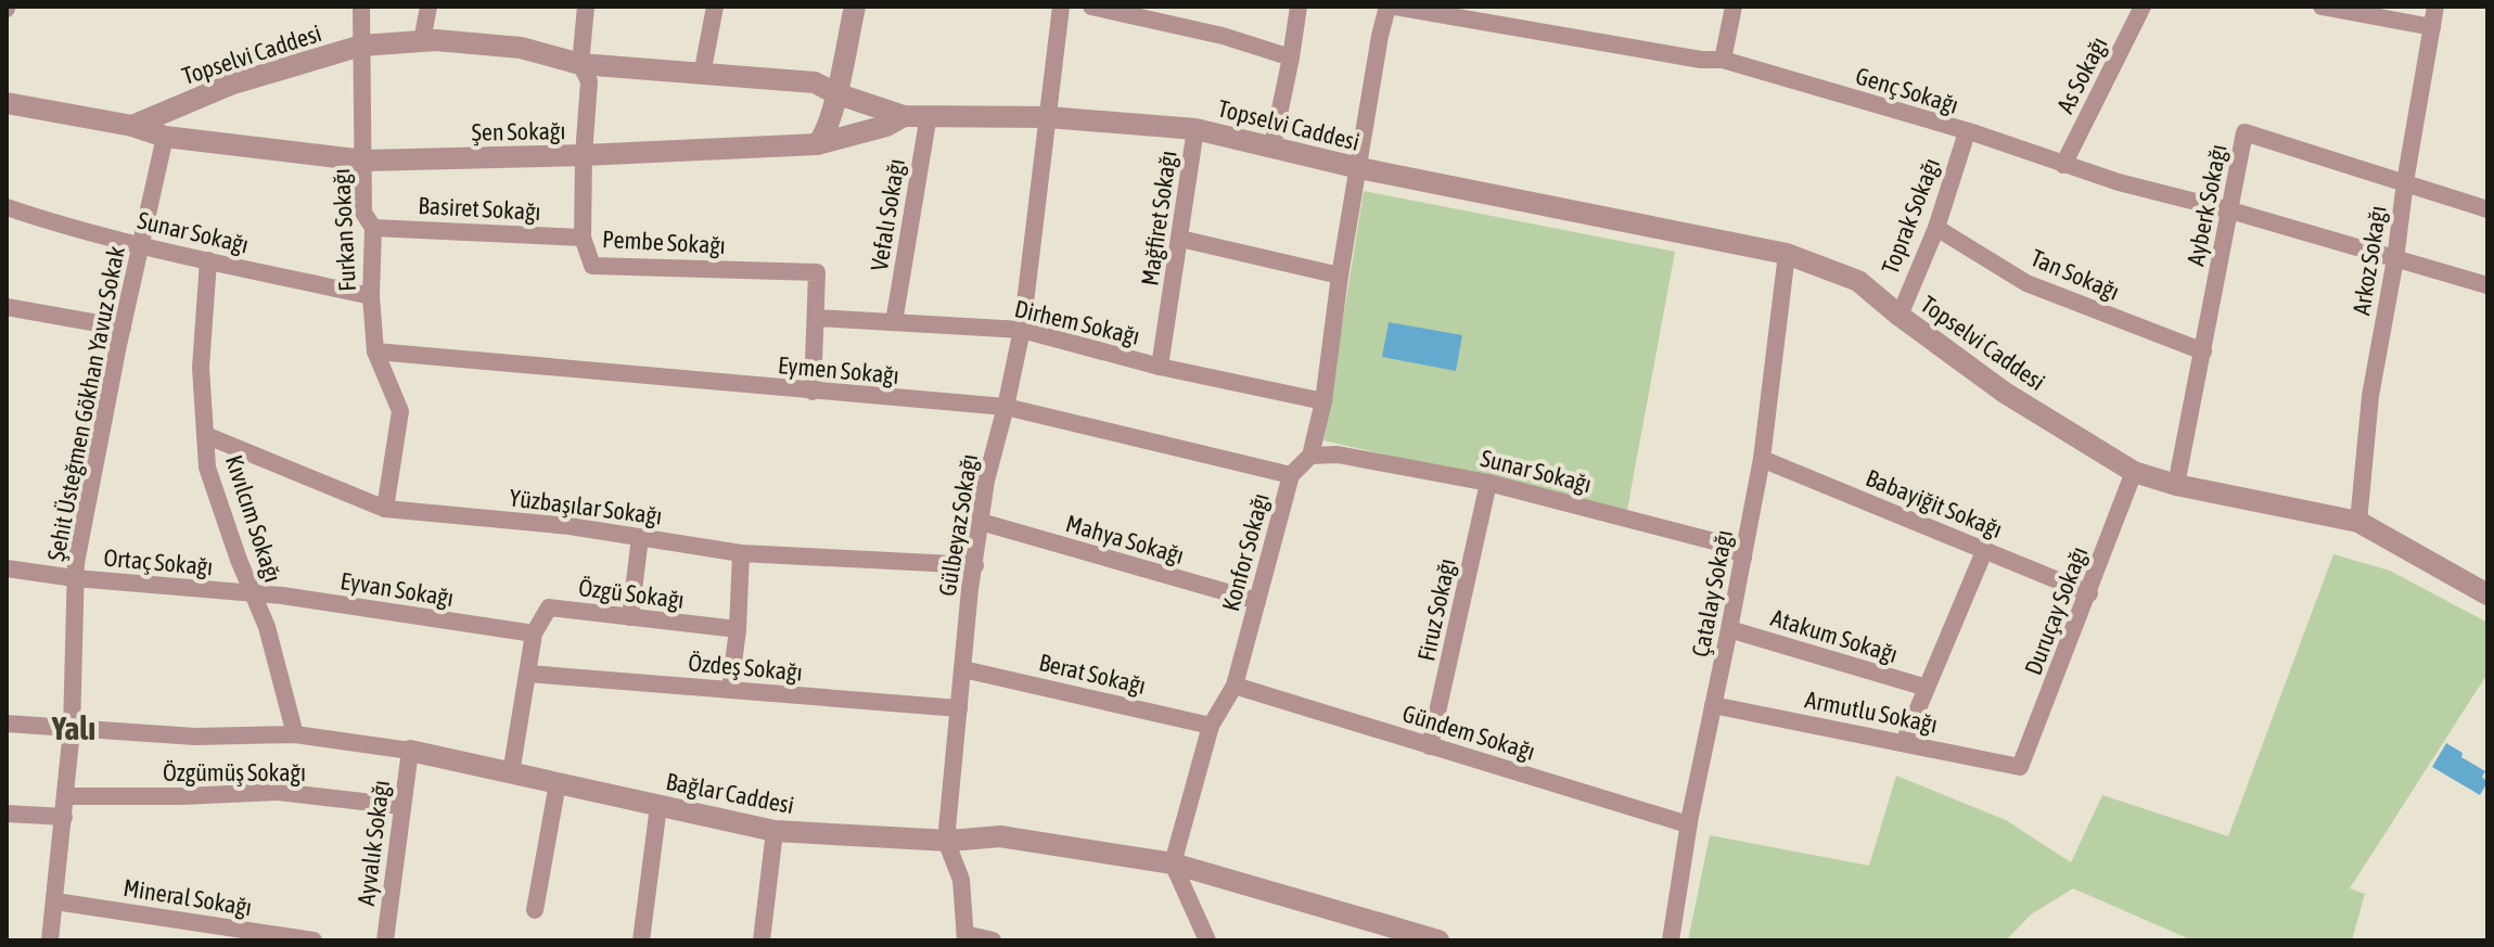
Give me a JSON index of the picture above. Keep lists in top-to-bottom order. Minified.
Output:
{"streets":{"street":["Topselvi Caddesi","As Sokağı","Genç Sokağı","Şen Sokağı","Ayberk Sokağı","Basiret Sokağı","Vefalı Sokağı","Toprak Sokağı","Mağfiret Sokağı","Furkan Sokağı","Sunar Sokağı","Pembe Sokağı","Arkoz Sokağı","Tan Sokağı","Dirhem Sokağı","Eymen Sokağı","Şehit Üsteğmen Gökhan Yavuz Sokak","Babayiğit Sokağı","Yüzbaşılar Sokağı","Kıvılcım Sokağı","Gülbeyaz Sokağı","Mahya Sokağı","Konfor Sokağı","Ortaç Sokağı","Eyvan Sokağı","Özgü Sokağı","Çatalay Sokağı","Firuz Sokağı","Duruçay Sokağı","Atakum Sokağı","Özdeş Sokağı","Berat Sokağı","Armutlu Sokağı","Gündem Sokağı","Özgümüş Sokağı","Bağlar Caddesi","Ayvalık Sokağı","Mineral Sokağı"]},"crossings":[["Topselvi Caddesi","Şen Sokağı"],["Topselvi Caddesi","Ayberk Sokağı"],["Topselvi Caddesi","Vefalı Sokağı"],["Topselvi Caddesi","Toprak Sokağı"],["Topselvi Caddesi","Mağfiret Sokağı"],["Topselvi Caddesi","Furkan Sokağı"],["Topselvi Caddesi","Pembe Sokağı"],["Topselvi Caddesi","Arkoz Sokağı"],["Topselvi Caddesi","Gülbeyaz Sokağı"],["Topselvi Caddesi","Çatalay Sokağı"],["Topselvi Caddesi","Duruçay Sokağı"],["As Sokağı","Genç Sokağı"],["Genç Sokağı","Ayberk Sokağı"],["Genç Sokağı","Toprak Sokağı"],["Genç Sokağı","Arkoz Sokağı"],["Şen Sokağı","Furkan Sokağı"],["Şen Sokağı","Pembe Sokağı"],["Şen Sokağı","Şehit Üsteğmen Gökhan Yavuz Sokak"],["Ayberk Sokağı","Arkoz Sokağı"],["Ayberk Sokağı","Tan Sokağı"],["Basiret Sokağı","Furkan Sokağı"],["Basiret Sokağı","Pembe Sokağı"],["Vefalı Sokağı","Dirhem Sokağı"],["Toprak Sokağı","Tan Sokağı"],["Mağfiret Sokağı","Dirhem Sokağı"],["Furkan Sokağı","Sunar Sokağı"],["Furkan Sokağı","Eymen Sokağı"],["Furkan Sokağı","Yüzbaşılar Sokağı"],["Sunar Sokağı","Şehit Üsteğmen Gökhan Yavuz Sokak"],["Sunar Sokağı","Kıvılcım Sokağı"],["Sunar Sokağı","Konfor Sokağı"],["Sunar Sokağı","Çatalay Sokağı"],["Sunar Sokağı","Firuz Sokağı"],["Pembe Sokağı","Dirhem Sokağı"],["Pembe Sokağı","Eymen Sokağı"],["Dirhem Sokağı","Gülbeyaz Sokağı"],["Eymen Sokağı","Gülbeyaz Sokağı"],["Eymen Sokağı","Konfor Sokağı"],["Şehit Üsteğmen Gökhan Yavuz Sokak","Ortaç Sokağı"],["Şehit Üsteğmen Gökhan Yavuz Sokak","Özgümüş Sokağı"],["Şehit Üsteğmen Gökhan Yavuz Sokak","Bağlar Caddesi"],["Şehit Üsteğmen Gökhan Yavuz Sokak","Mineral Sokağı"],["Babayiğit Sokağı","Çatalay Sokağı"],["Babayiğit Sokağı","Duruçay Sokağı"],["Yüzbaşılar Sokağı","Kıvılcım Sokağı"],["Yüzbaşılar Sokağı","Gülbeyaz Sokağı"],["Kıvılcım Sokağı","Ortaç Sokağı"],["Kıvılcım Sokağı","Eyvan Sokağı"],["Kıvılcım Sokağı","Bağlar Caddesi"],["Gülbeyaz Sokağı","Mahya Sokağı"],["Gülbeyaz Sokağı","Özdeş Sokağı"],["Gülbeyaz Sokağı","Berat Sokağı"],["Gülbeyaz Sokağı","Bağlar Caddesi"],["Mahya Sokağı","Konfor Sokağı"],["Konfor Sokağı","Berat Sokağı"],["Konfor Sokağı","Gündem Sokağı"],["Konfor Sokağı","Bağlar Caddesi"],["Ortaç Sokağı","Eyvan Sokağı"],["Eyvan Sokağı","Özgü Sokağı"],["Çatalay Sokağı","Atakum Sokağı"],["Çatalay Sokağı","Armutlu Sokağı"],["Çatalay Sokağı","Gündem Sokağı"],["Firuz Sokağı","Gündem Sokağı"],["Duruçay Sokağı","Armutlu Sokağı"],["Özgümüş Sokağı","Ayvalık Sokağı"],["Bağlar Caddesi","Ayvalık Sokağı"]],"districts":["Yalı"]}
